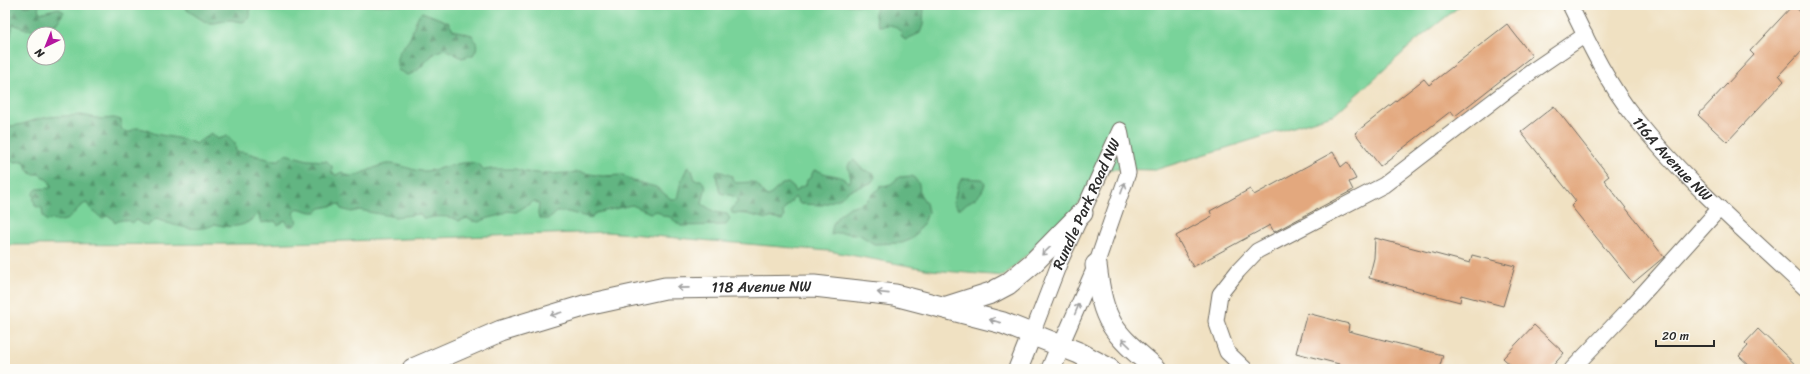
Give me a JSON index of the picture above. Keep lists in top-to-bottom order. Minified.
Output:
{"streets":{"main road":["118 Avenue NW"],"street":["116A Avenue NW","Rundle Park Road NW"]},"crossings":[["Rundle Park Road NW","118 Avenue NW"]],"one_way":["118 Avenue NW"],"scale_bar":"20 m","north":"bottom left"}
